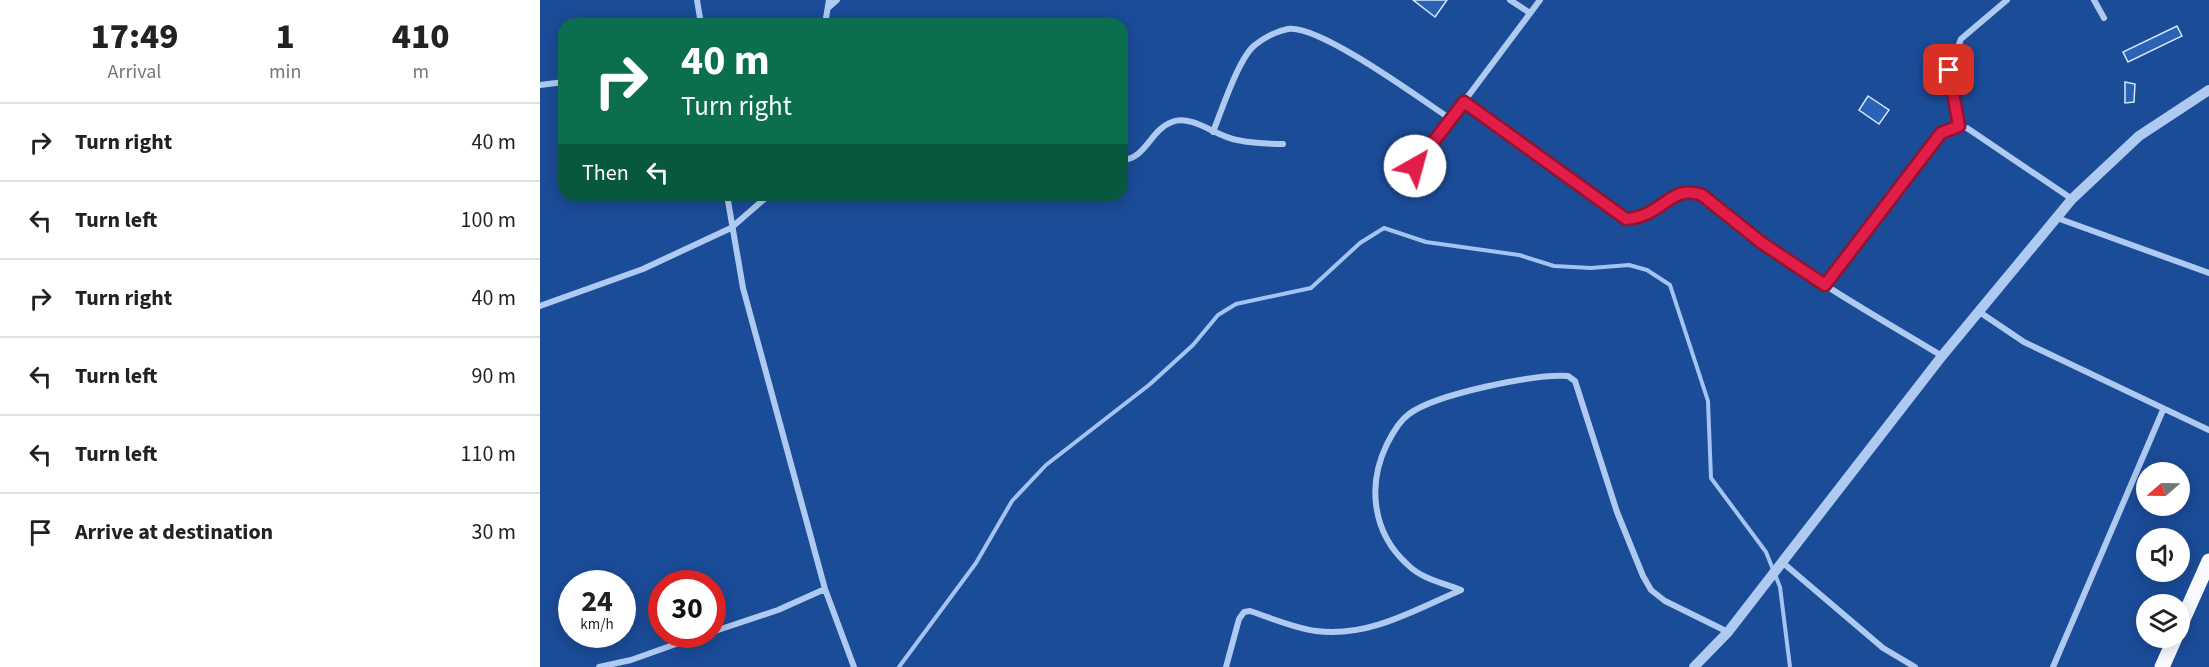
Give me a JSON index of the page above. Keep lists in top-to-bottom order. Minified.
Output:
{"north":"left","page":{"eta":["17:49","Arrival","1","min","410","m"],"turn":["40 m","Turn right"],"list":[{"name":"Turn right","value":"40 m"},{"name":"Turn left","value":"100 m"},{"name":"Turn right","value":"40 m"},{"name":"Turn left","value":"90 m"},{"name":"Turn left","value":"110 m"},{"name":"Arrive at destination","value":"30 m"}],"then":"Then","speed":"24 km/h","limit":"30"}}
